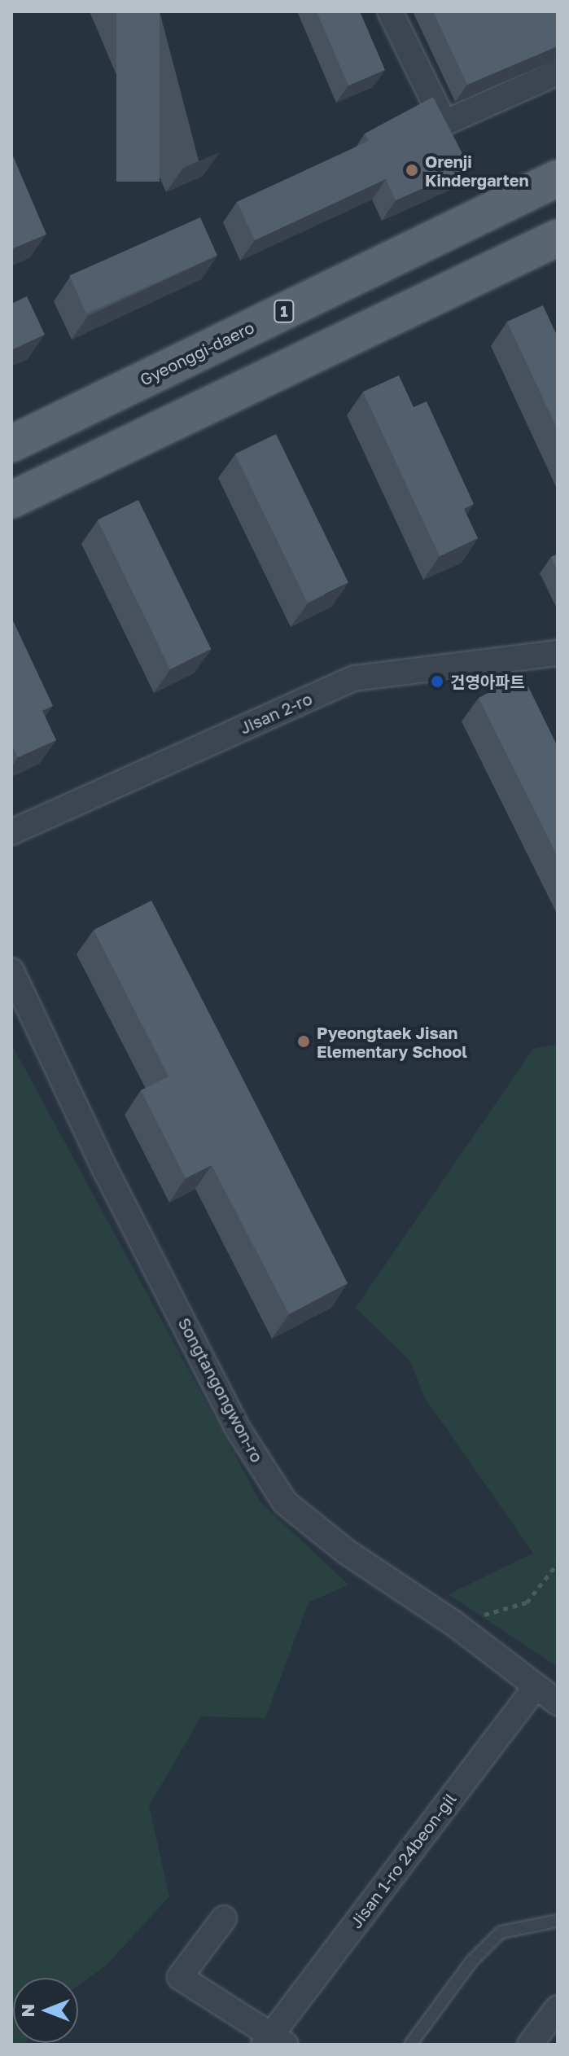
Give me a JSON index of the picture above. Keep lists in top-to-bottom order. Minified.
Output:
{"streets":{"main road":["1","Gyeonggi-daero"],"street":["Jisan 2-ro","Songtangongwon-ro","Jisan 1-ro 24beon-gil"]},"crossings":[["Songtangongwon-ro","Jisan 1-ro 24beon-gil"]],"places":["Orenji Kindergarten","건영아파트","Pyeongtaek Jisan Elementary School"],"north":"left"}
